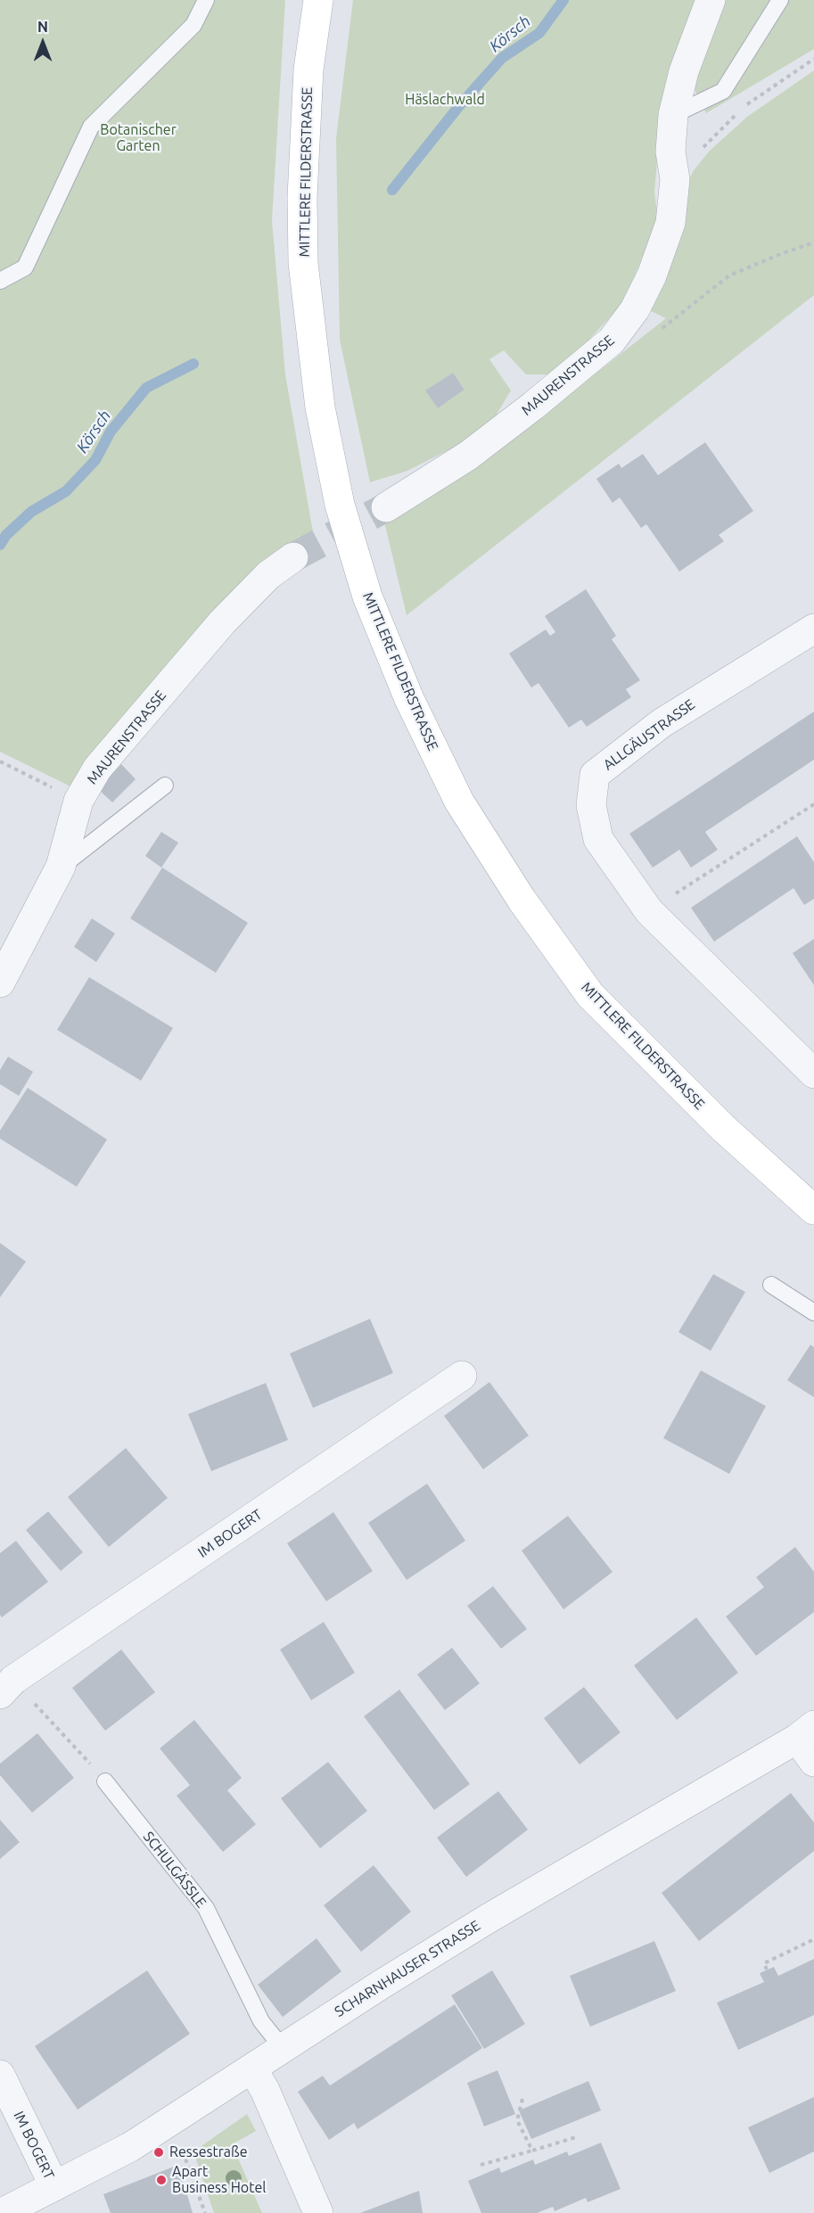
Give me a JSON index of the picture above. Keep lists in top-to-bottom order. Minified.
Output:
{"streets":{"main road":["MITTLERE FILDERSTRASSE"],"street":["MAURENSTRASSE","ALLGÄUSTRASSE","IM BOGERT","SCHARNHAUSER STRASSE"],"lane":["SCHULGÄSSLE"]},"crossings":[["IM BOGERT","SCHARNHAUSER STRASSE"],["SCHULGÄSSLE","SCHARNHAUSER STRASSE"]],"water":["Körsch"],"parks":["Häslachwald","Botanischer Garten"],"places":["Ressestraße","Apart Business Hotel"],"north":"top"}
